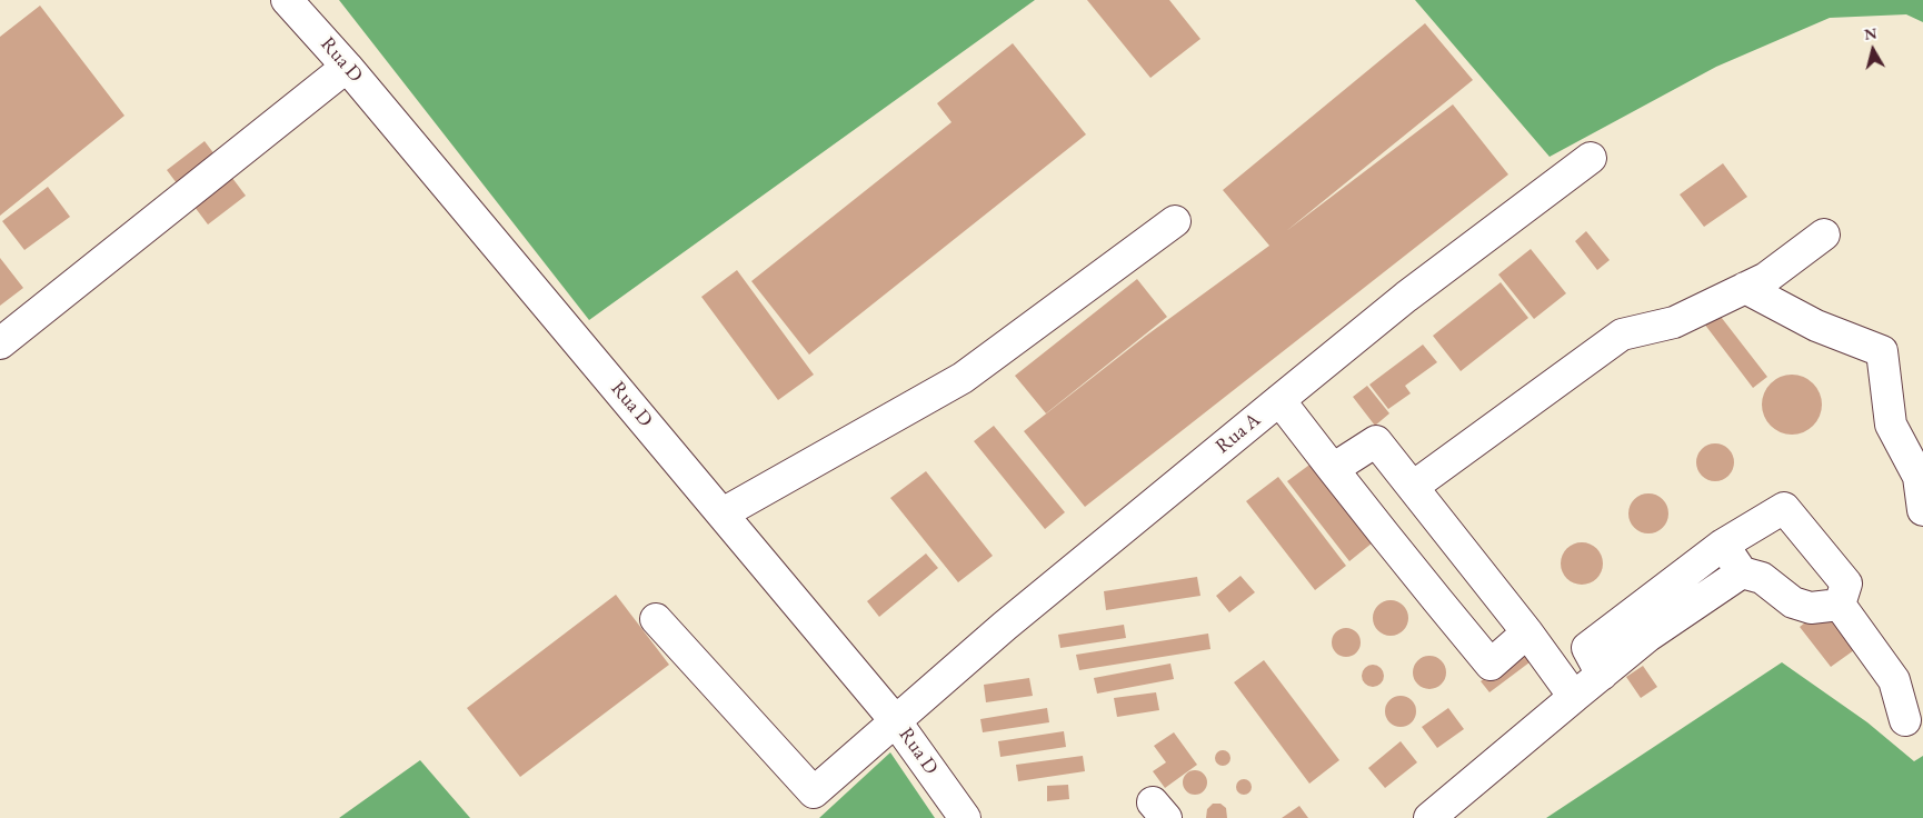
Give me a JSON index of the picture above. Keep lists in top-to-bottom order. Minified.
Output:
{"streets":{"street":["Rua D","Rua A"]},"crossings":[["Rua D","Rua A"]],"north":"top"}
